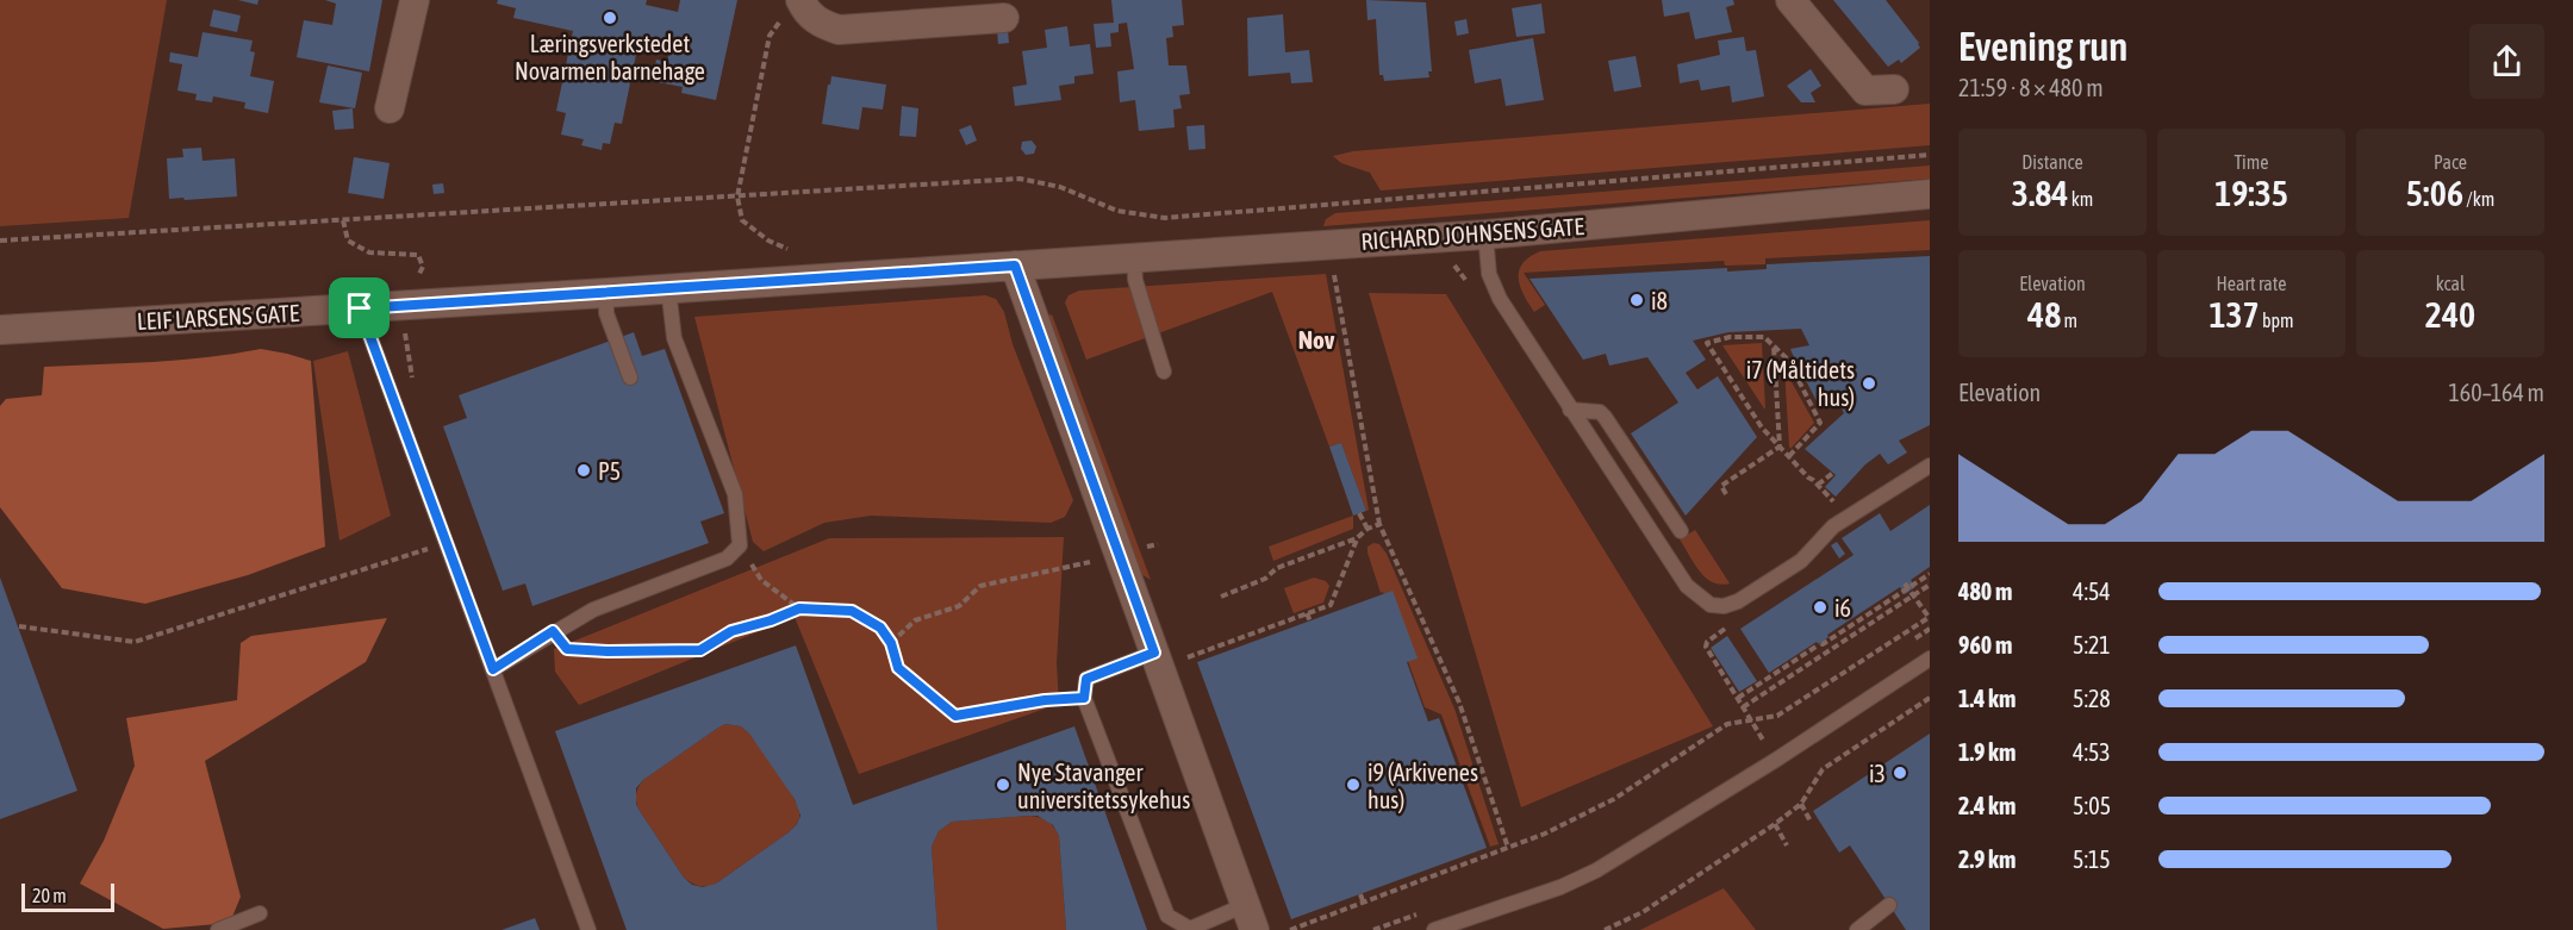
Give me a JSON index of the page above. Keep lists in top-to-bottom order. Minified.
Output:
{"streets":{"street":["RICHARD JOHNSENS GATE","LEIF LARSENS GATE"]},"crossings":[["RICHARD JOHNSENS GATE","LEIF LARSENS GATE"]],"districts":["Nov"],"places":["Læringsverkstedet Novarmen barnehage","i8","i7 (Måltidets hus)","P5","i6","i3","Nye Stavanger universitetssykehus","i9 (Arkivenes hus)"],"scale_bar":"20 m","page":{"heading":["Evening run","21:59 · 8 × 480 m"],"stats":[["Distance","3.84 km"],["Time","19:35"],["Pace","5:06 /km"],["Elevation","48 m"],["Heart rate","137 bpm"],["kcal","240"]],"chart":["Elevation","160–164 m"],"list":[{"name":"480 m","note":"4:54"},{"name":"960 m","note":"5:21"},{"name":"1.4 km","note":"5:28"},{"name":"1.9 km","note":"4:53"},{"name":"2.4 km","note":"5:05"},{"name":"2.9 km","note":"5:15"}],"scale":"20 m"}}
